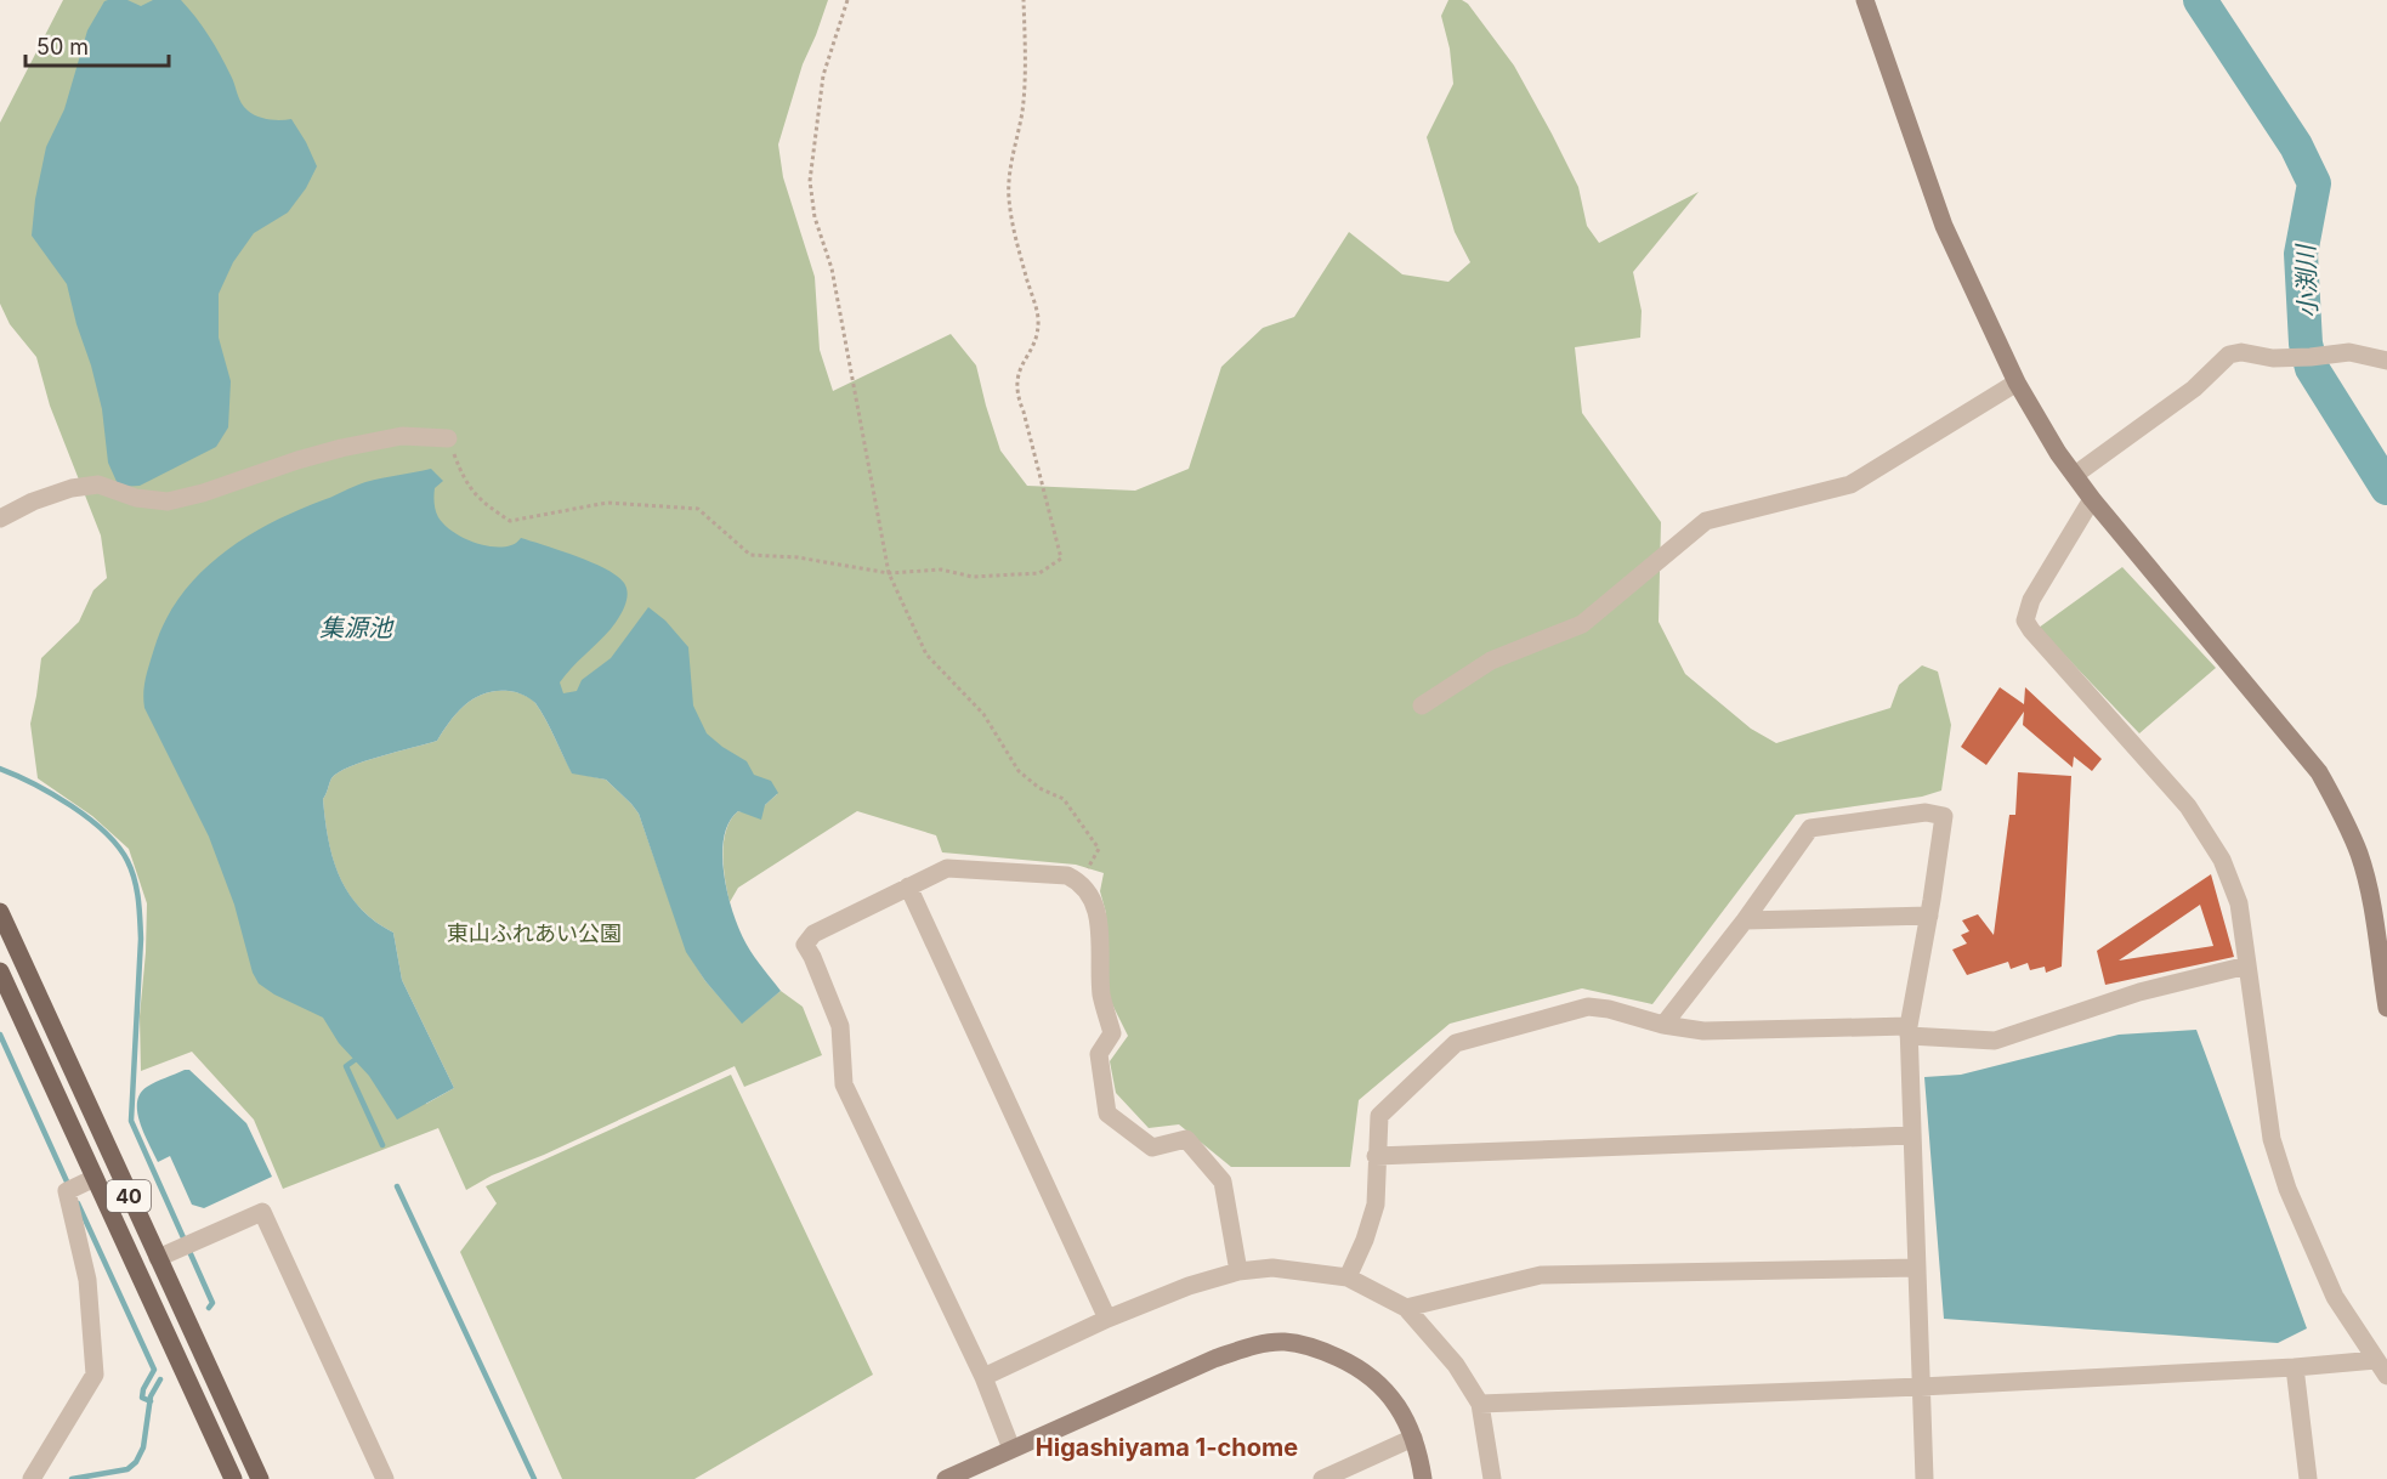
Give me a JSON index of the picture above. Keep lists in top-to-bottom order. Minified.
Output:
{"streets":{"main road":["40"]},"districts":["Higashiyama 1-chome"],"water":["小渕川","集源池"],"parks":["東山ふれあい公園"],"scale_bar":"50 m"}
